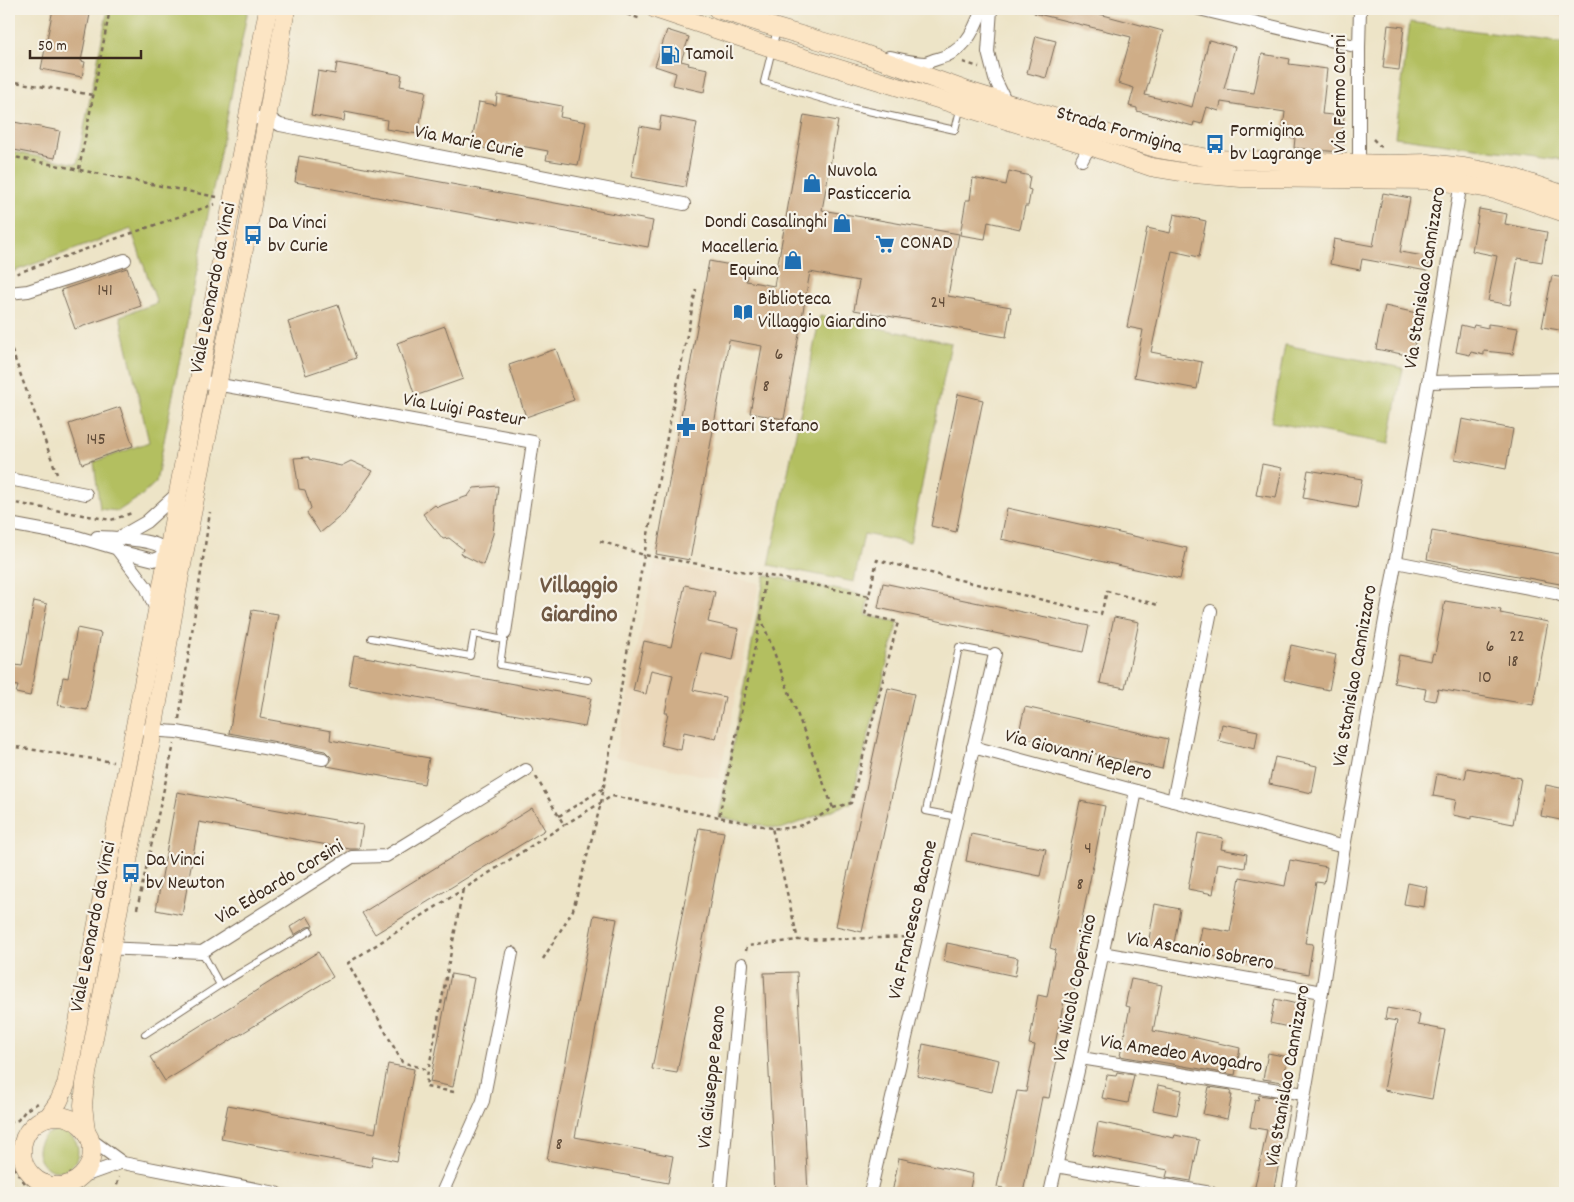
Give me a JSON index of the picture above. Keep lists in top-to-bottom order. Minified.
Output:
{"streets":{"street":["Via Fermo Corni","Strada Formigina","Via Marie Curie","Via Stanislao Cannizzaro","Viale Leonardo da Vinci","Via Luigi Pasteur","Via Giovanni Keplero","Via Edoardo Corsini","Via Francesco Bacone","Via Ascanio Sobrero","Via Nicolò Copernico","Via Amedeo Avogadro","Via Giuseppe Peano"]},"crossings":[["Via Fermo Corni","Strada Formigina"],["Strada Formigina","Via Stanislao Cannizzaro"],["Via Marie Curie","Viale Leonardo da Vinci"],["Via Stanislao Cannizzaro","Via Giovanni Keplero"],["Via Stanislao Cannizzaro","Via Ascanio Sobrero"],["Via Stanislao Cannizzaro","Via Amedeo Avogadro"],["Viale Leonardo da Vinci","Via Luigi Pasteur"],["Via Giovanni Keplero","Via Francesco Bacone"],["Via Giovanni Keplero","Via Nicolò Copernico"],["Via Ascanio Sobrero","Via Nicolò Copernico"],["Via Nicolò Copernico","Via Amedeo Avogadro"]],"districts":["Villaggio Giardino"],"places":{"fuel station":["Tamoil"],"bus stop":["Formigina bv Lagrange","Da Vinci bv Curie","Da Vinci bv Newton"],"shop":["Nuvola Pasticceria","Dondi Casalinghi","Macelleria Equina"],"supermarket":["CONAD"],"library":["Biblioteca Villaggio Giardino"],"pharmacy":["Bottari Stefano"]},"house_numbers":["141","24","6","8","145","22","6","18","10","4","8","8"],"scale_bar":"50 m"}
